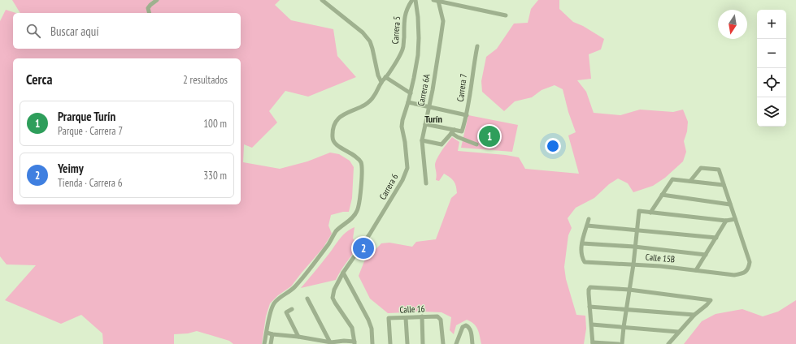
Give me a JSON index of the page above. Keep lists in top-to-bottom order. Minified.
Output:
{"streets":{"street":["Carrera 5","Carrera 7","Carrera 6A","Carrera 6","Calle 15B","Calle 16"]},"crossings":[["Carrera 5","Carrera 6"]],"districts":["Turín"],"north":"bottom","page":{"map_buttons":["+","−"],"search":"Buscar aquí","heading":["Cerca","2 resultados"],"list":[{"mark":"1","name":"Prarque Turín","note":"Parque · Carrera 7","value":"100 m"},{"mark":"2","name":"Yeimy","note":"Tienda · Carrera 6","value":"330 m"}],"pins":["1","2"]}}
